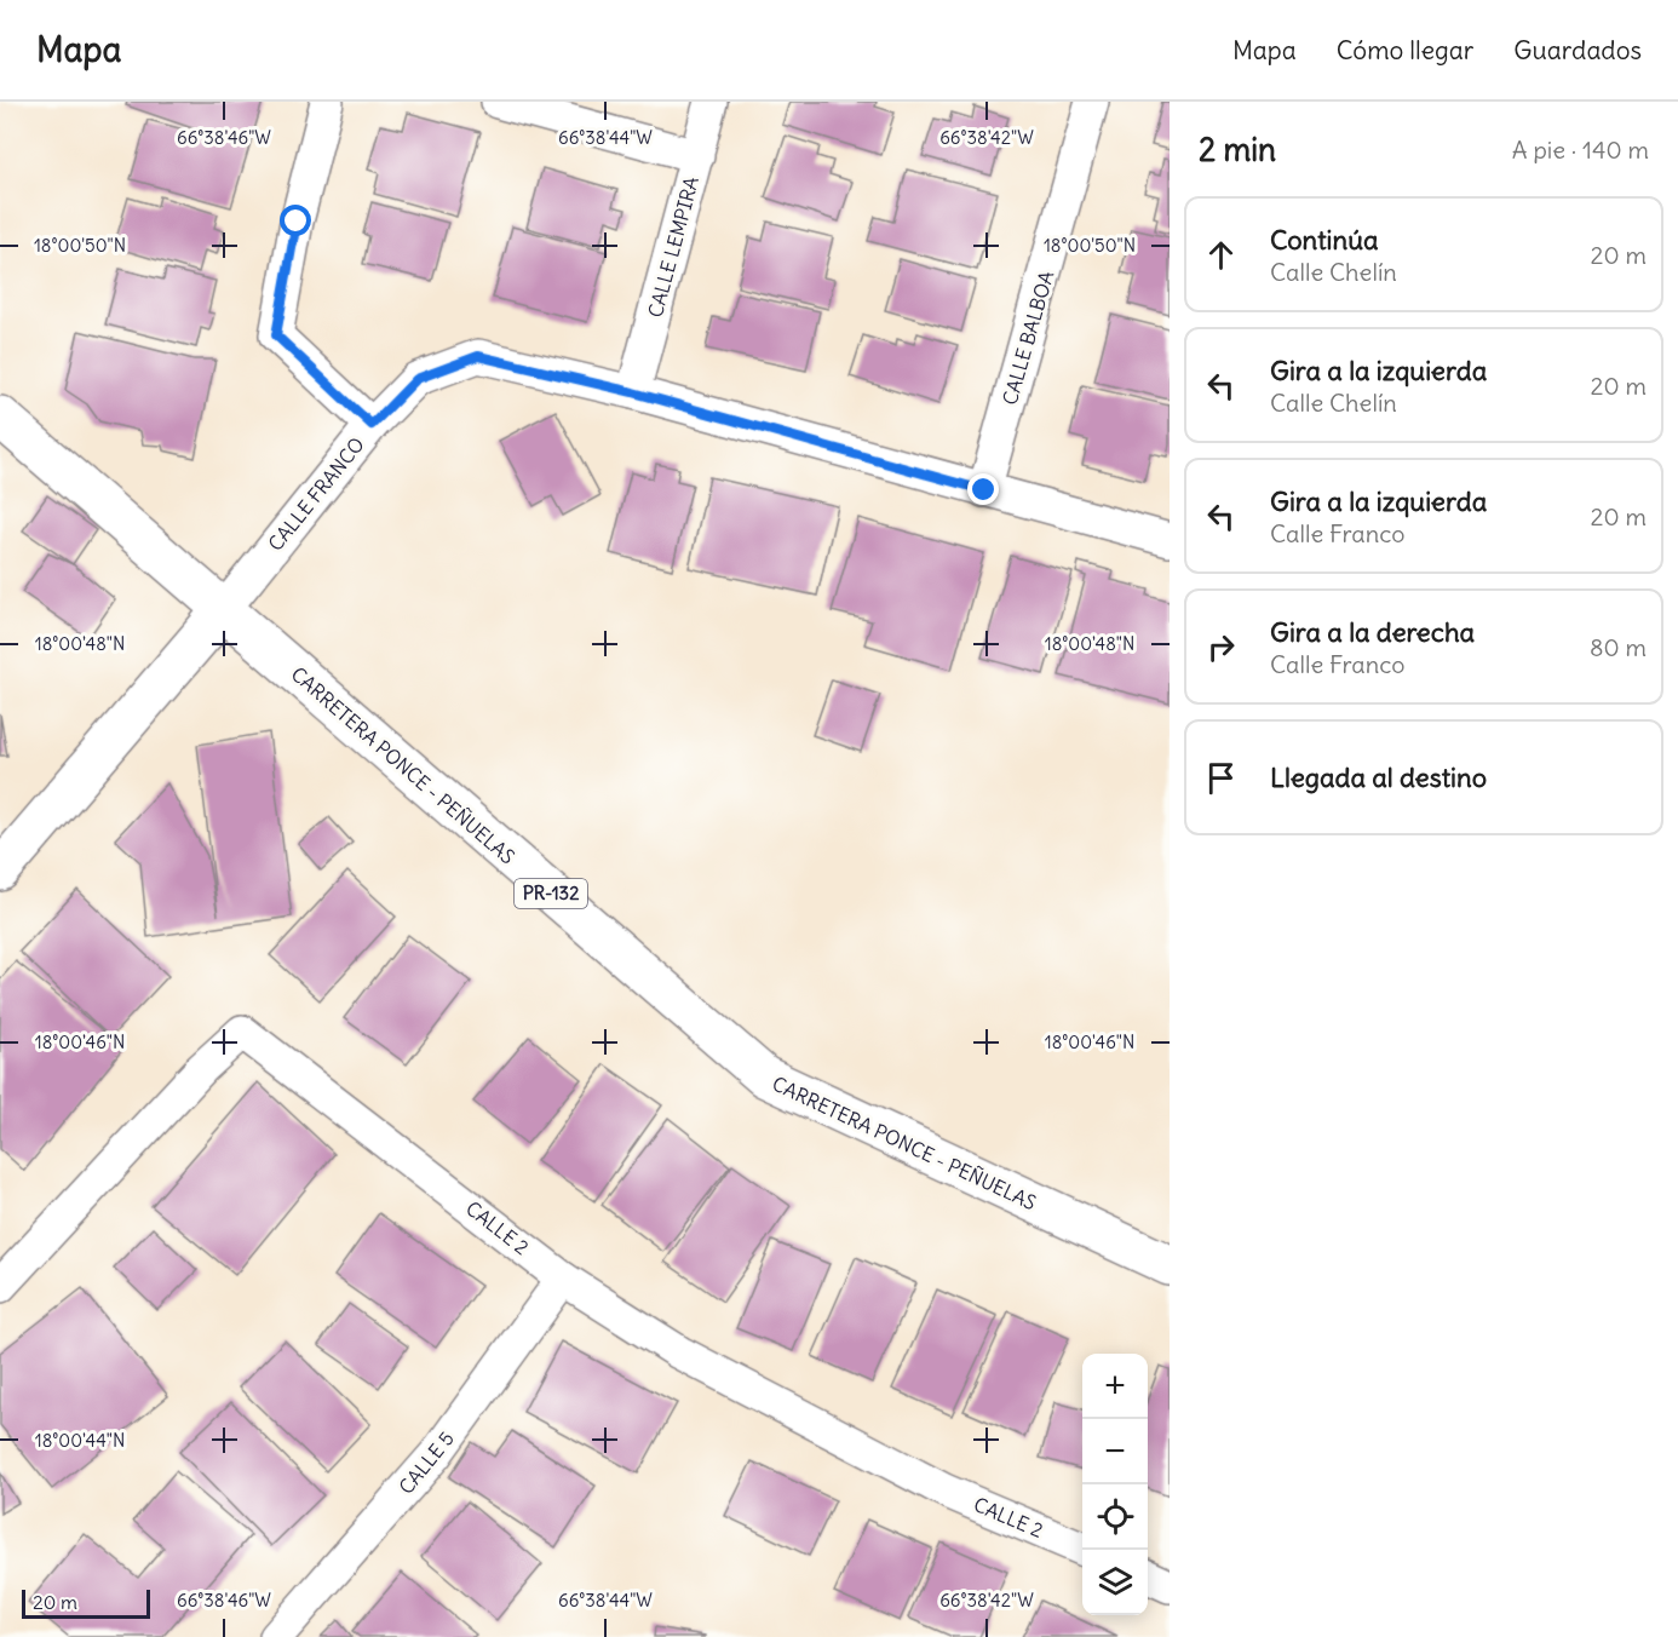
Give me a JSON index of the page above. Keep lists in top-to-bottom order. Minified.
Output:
{"streets":{"main road":["CARRETERA PONCE - PEÑUELAS","PR-132"],"street":["CALLE LEMPIRA","CALLE BALBOA","CALLE FRANCO","CALLE 2","CALLE 5"]},"crossings":[["CALLE LEMPIRA","CALLE FRANCO"],["CALLE BALBOA","CALLE FRANCO"],["CALLE FRANCO","CARRETERA PONCE - PEÑUELAS"],["CALLE 2","CALLE 5"]],"scale_bar":"20 m","page":{"header":"Mapa","nav":["Mapa","Cómo llegar","Guardados"],"heading":["2 min","A pie · 140 m"],"list":[["Continúa","Calle Chelín","20 m"],["Gira a la izquierda","Calle Chelín","20 m"],["Gira a la izquierda","Calle Franco","20 m"],["Gira a la derecha","Calle Franco","80 m"],"Llegada al destino"],"map_buttons":["+","−"],"scale":"20 m"},"coordinates":["66°38'46\"W","66°38'44\"W","66°38'42\"W","18°00'50\"N","18°00'48\"N","18°00'46\"N","18°00'44\"N"]}
